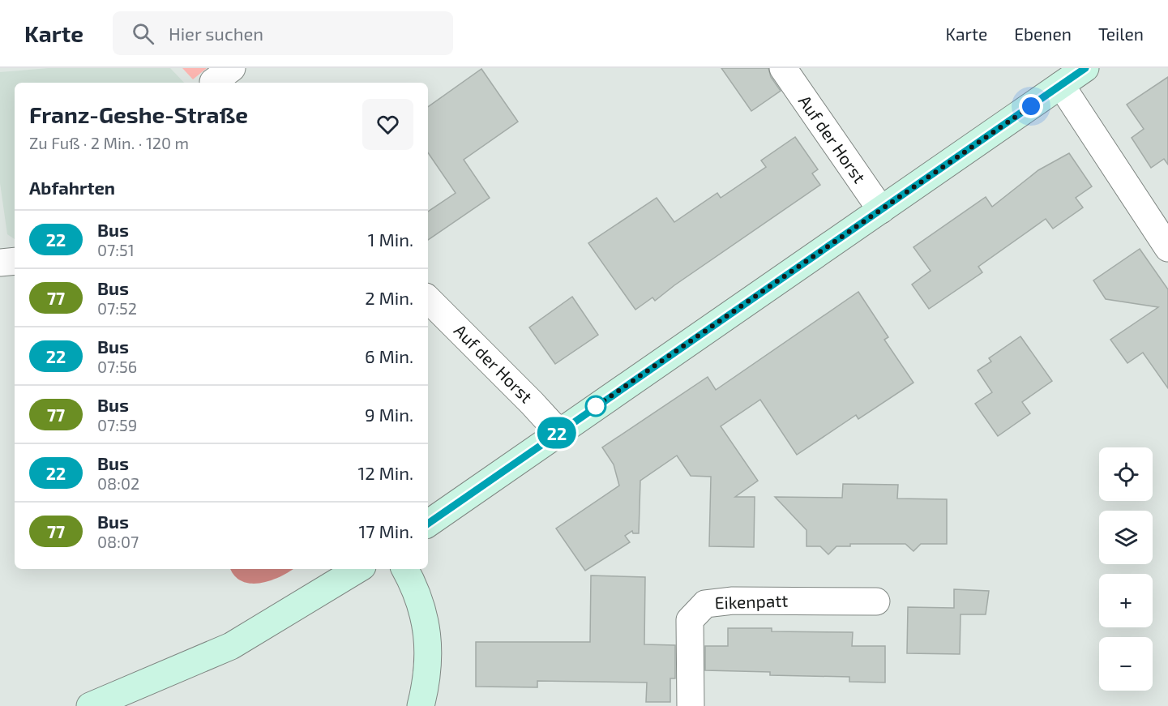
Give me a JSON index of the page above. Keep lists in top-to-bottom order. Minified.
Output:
{"streets":{"street":["Auf der Horst","Eikenpatt"]},"lines":["bus line 22"],"page":{"header":"Karte","search":"Hier suchen","nav":["Karte","Ebenen","Teilen"],"on_map":"22","heading":[["Franz-Geshe-Straße","Zu Fuß · 2 Min. · 120 m"],"Abfahrten"],"list":[{"mark":"22","name":"Bus","note":"07:51","value":"1 Min."},{"mark":"77","name":"Bus","note":"07:52","value":"2 Min."},{"mark":"22","name":"Bus","note":"07:56","value":"6 Min."},{"mark":"77","name":"Bus","note":"07:59","value":"9 Min."},{"mark":"22","name":"Bus","note":"08:02","value":"12 Min."},{"mark":"77","name":"Bus","note":"08:07","value":"17 Min."}],"map_buttons":["+","−"]}}
